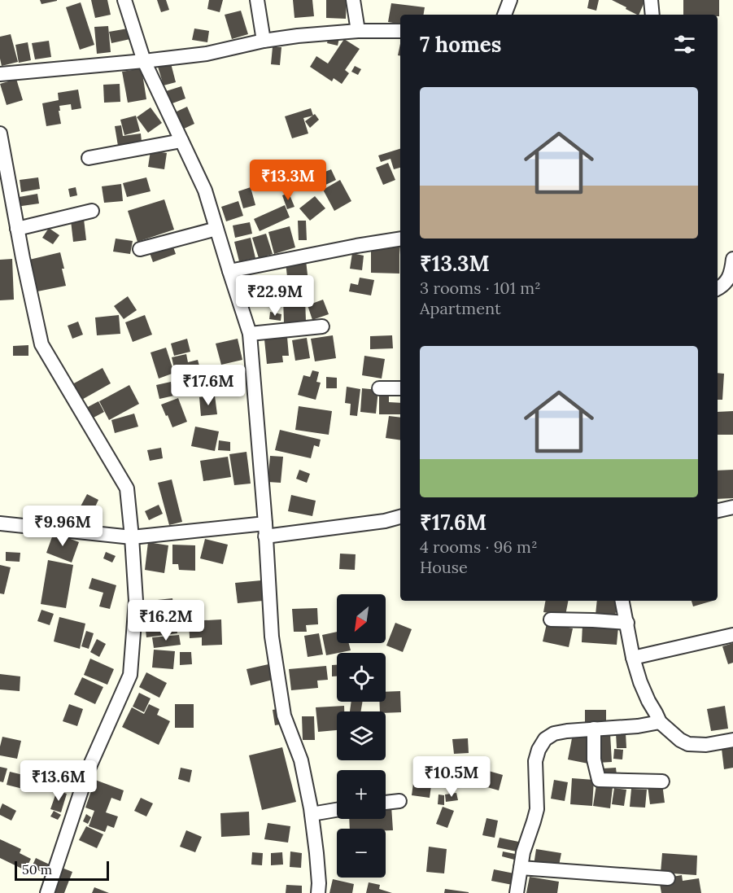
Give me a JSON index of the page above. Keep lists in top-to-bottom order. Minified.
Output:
{"scale_bar":"50 m","north":"bottom left","page":{"heading":"7 homes","list":[{"name":"₹13.3M","note":"3 rooms · 101 m² · Apartment"},{"name":"₹17.6M","note":"4 rooms · 96 m² · House"}],"price":["₹13.3M","₹22.9M","₹17.6M","₹9.96M","₹16.2M","₹10.5M","₹13.6M"],"map_buttons":["+","−"],"scale":"50 m"}}
